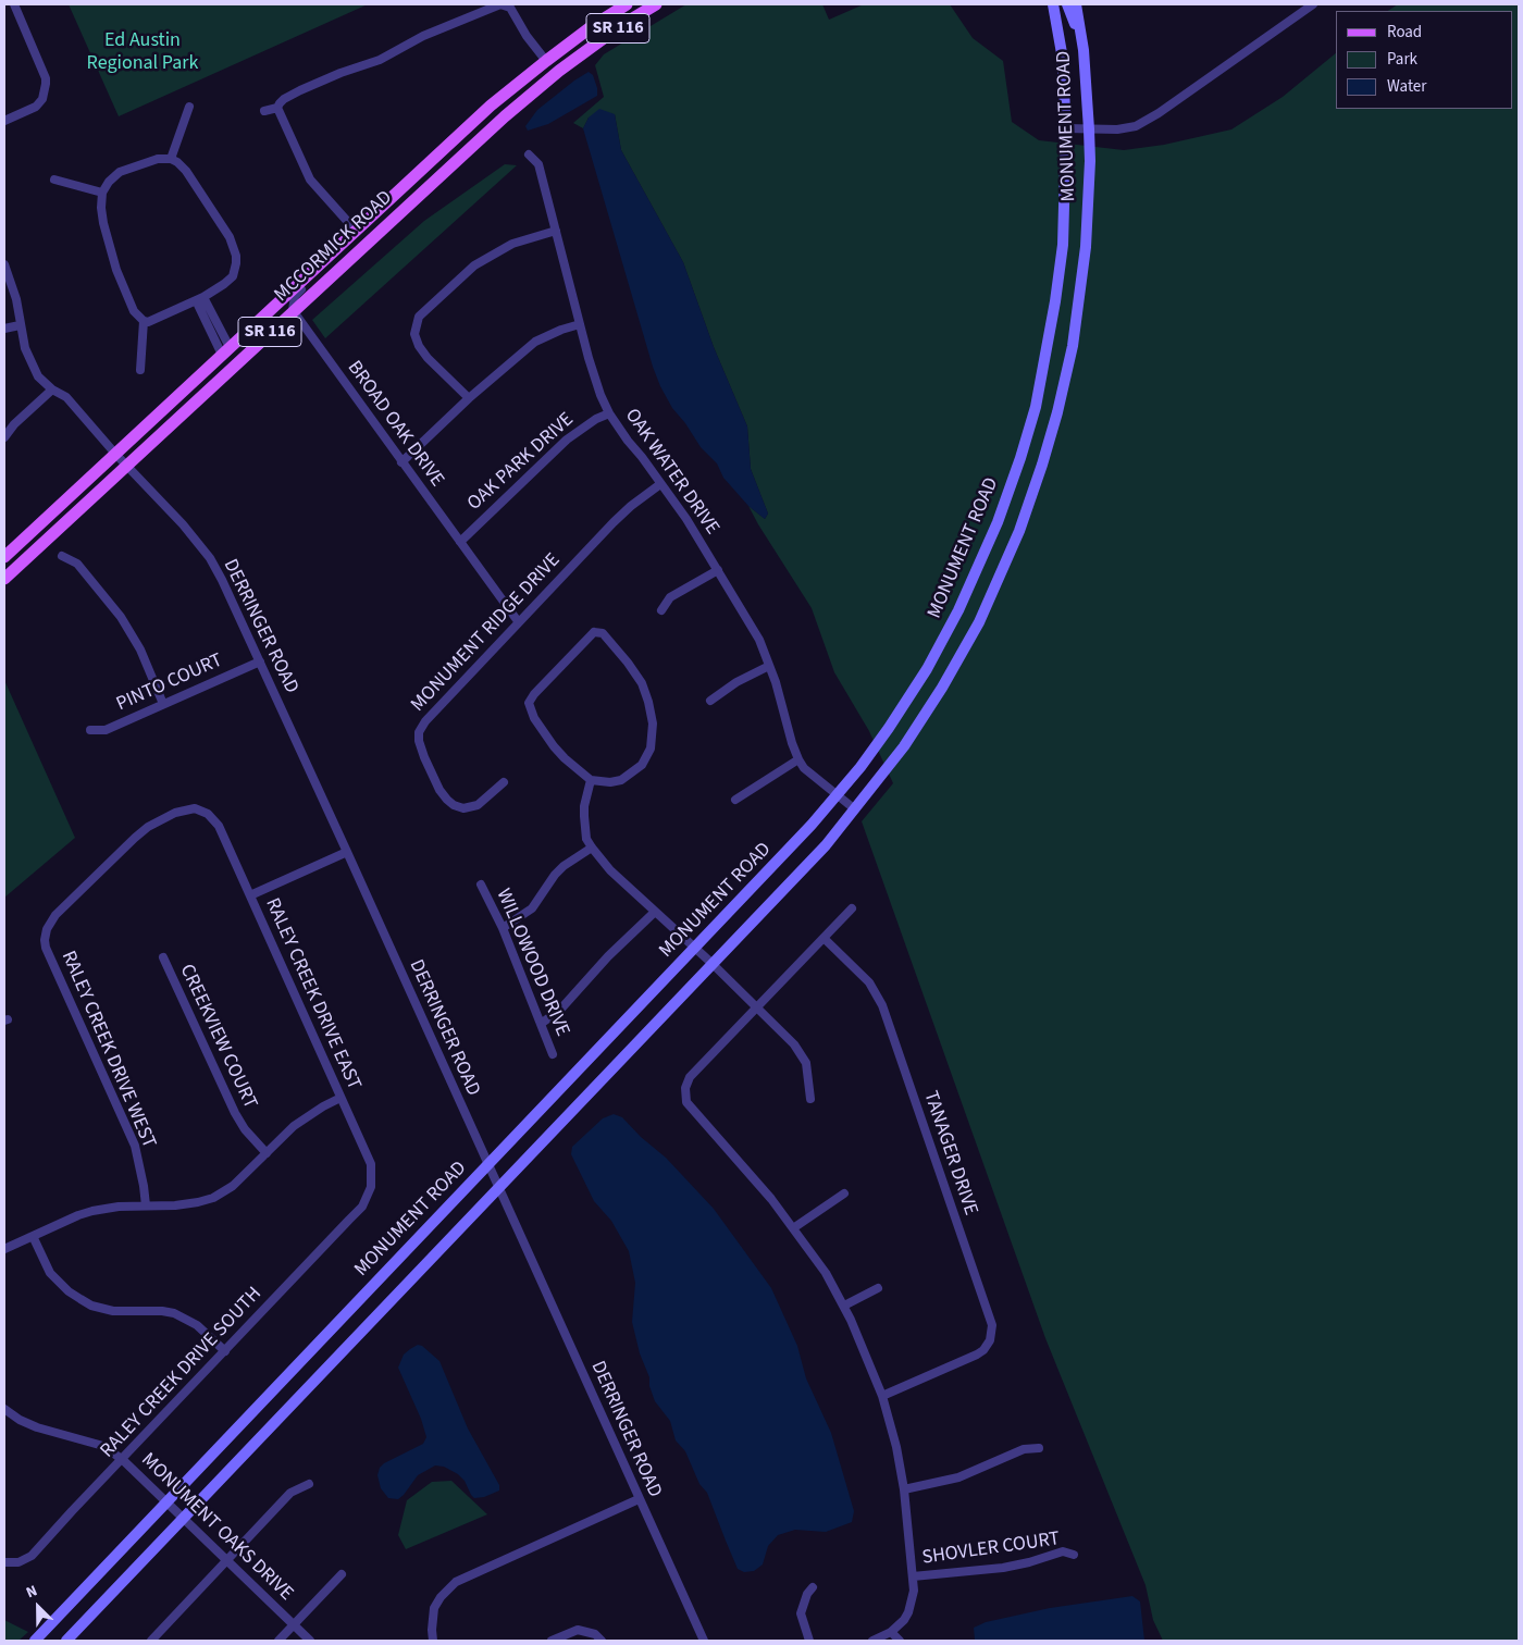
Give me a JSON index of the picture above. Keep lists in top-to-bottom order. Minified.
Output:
{"streets":{"main road":["SR 116","MONUMENT ROAD","MCCORMICK ROAD"],"street":["BROAD OAK DRIVE","OAK PARK DRIVE","OAK WATER DRIVE","DERRINGER ROAD","MONUMENT RIDGE DRIVE","PINTO COURT","WILLOWOOD DRIVE","RALEY CREEK DRIVE EAST","CREEKVIEW COURT","RALEY CREEK DRIVE WEST","TANAGER DRIVE","RALEY CREEK DRIVE SOUTH","MONUMENT OAKS DRIVE","SHOVLER COURT"]},"crossings":[["MONUMENT ROAD","OAK WATER DRIVE"],["MONUMENT ROAD","DERRINGER ROAD"],["MONUMENT ROAD","MONUMENT OAKS DRIVE"],["MCCORMICK ROAD","BROAD OAK DRIVE"],["MCCORMICK ROAD","DERRINGER ROAD"],["BROAD OAK DRIVE","OAK PARK DRIVE"],["BROAD OAK DRIVE","MONUMENT RIDGE DRIVE"],["OAK PARK DRIVE","OAK WATER DRIVE"],["OAK WATER DRIVE","MONUMENT RIDGE DRIVE"],["DERRINGER ROAD","PINTO COURT"],["RALEY CREEK DRIVE EAST","RALEY CREEK DRIVE WEST"],["RALEY CREEK DRIVE EAST","RALEY CREEK DRIVE SOUTH"],["RALEY CREEK DRIVE SOUTH","MONUMENT OAKS DRIVE"]],"parks":["Ed Austin Regional Park"],"legend":["Road","Park","Water"],"north":"top left"}
